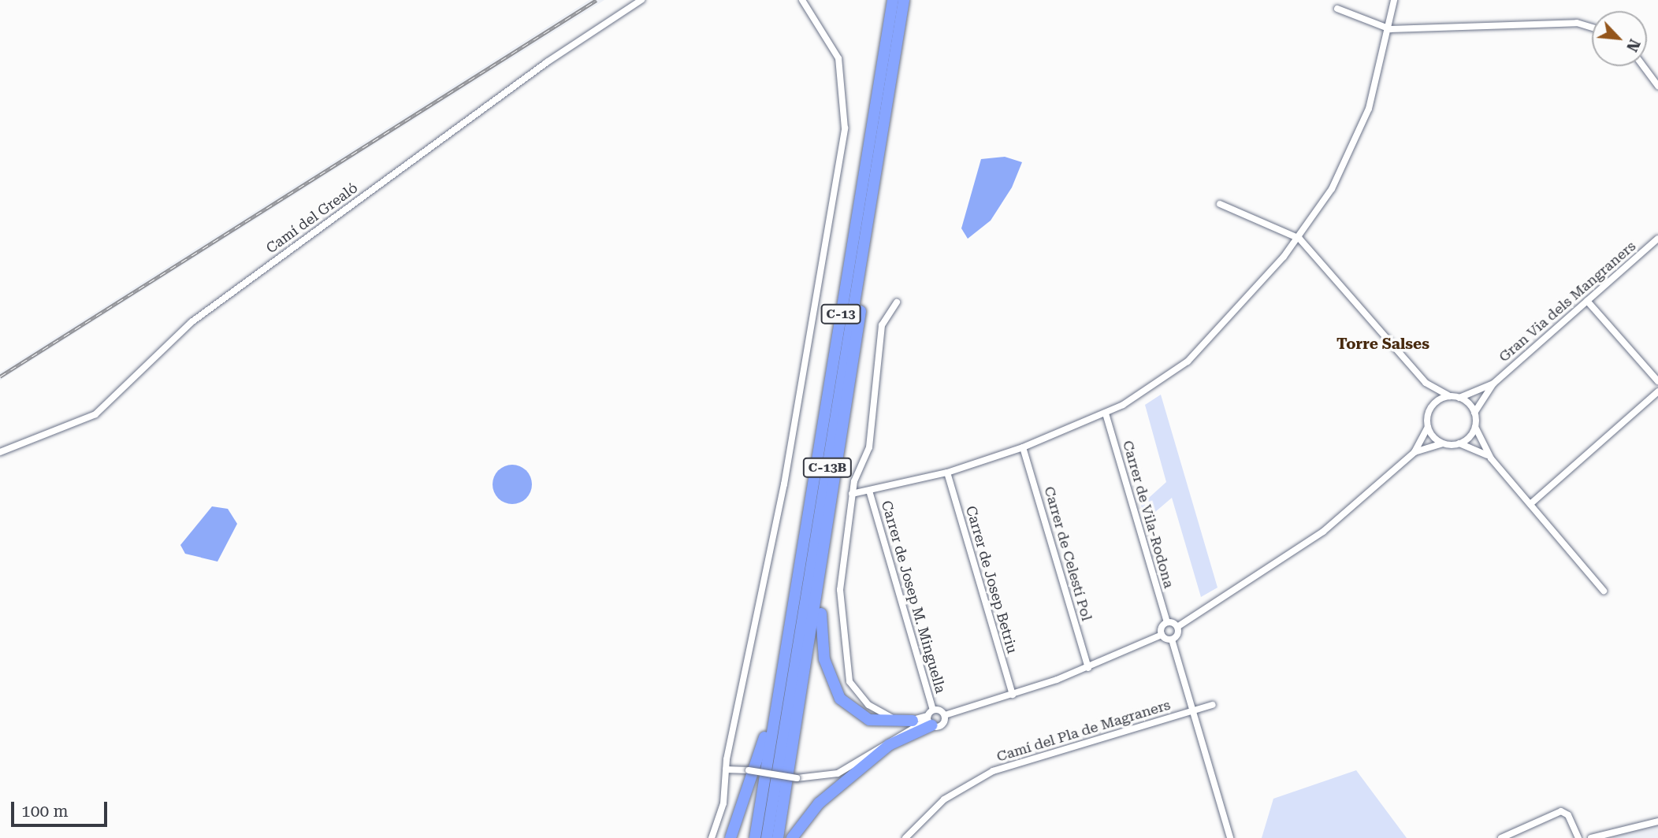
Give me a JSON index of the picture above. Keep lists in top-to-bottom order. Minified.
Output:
{"streets":{"highway":["C-13","C-13B"],"street":["Camí del Grealó","Gran Via dels Mangraners","Carrer de Vila-Rodona","Carrer de Celestí Pol","Carrer de Josep Betriu","Carrer de Josep M. Minguella","Camí del Pla de Magraners"]},"crossings":[["C-13","C-13B"]],"districts":["Torre Salses"],"scale_bar":"100 m","north":"bottom right"}
